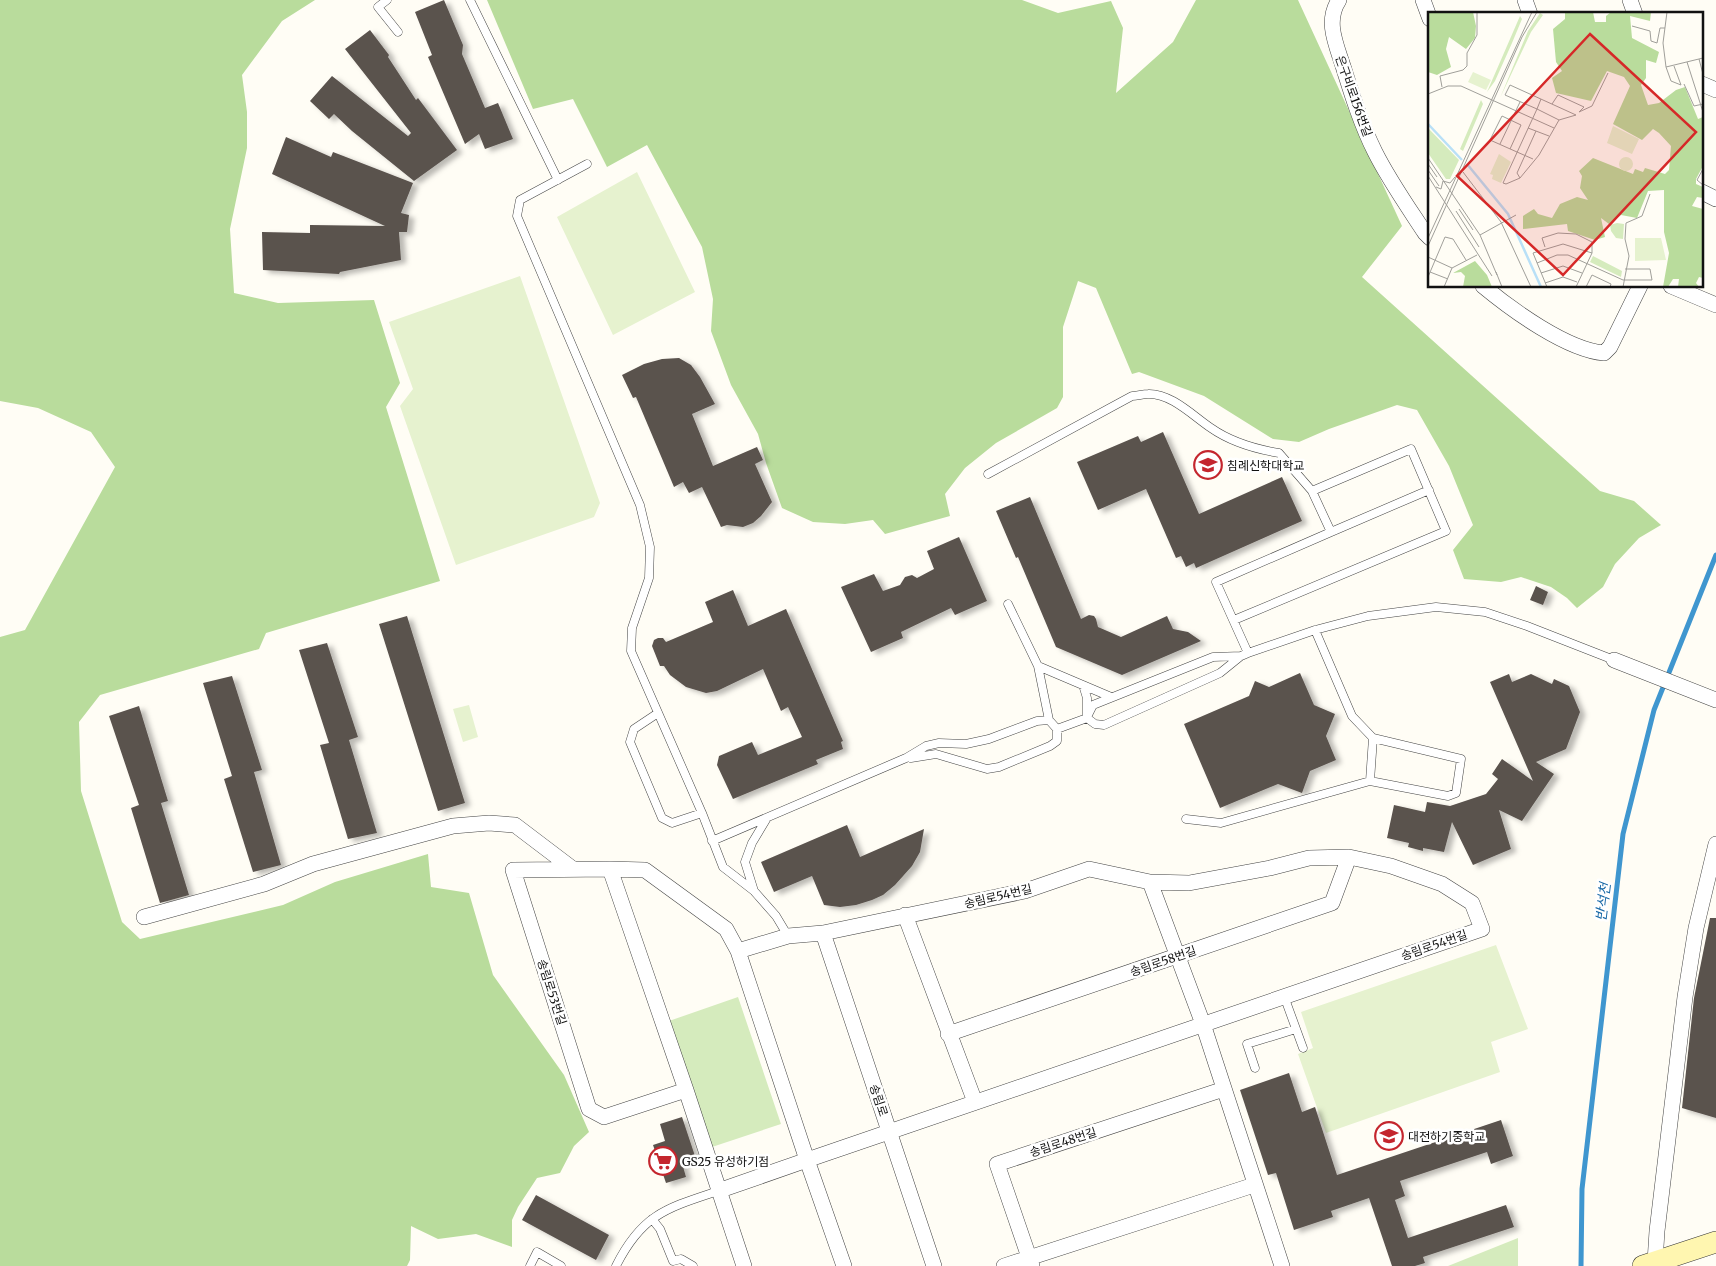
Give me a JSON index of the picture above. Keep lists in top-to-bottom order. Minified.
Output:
{"streets":{"street":["은구비로156번길","송림로54번길","송림로58번길","송림로53번길","송림로","송림로48번길"]},"crossings":[["송림로54번길","송림로58번길"],["송림로54번길","송림로"]],"water":["반석천"],"places":{"school or university":["침례신학대학교","대전하기중학교"],"supermarket":["GS25 유성하기점"]}}
